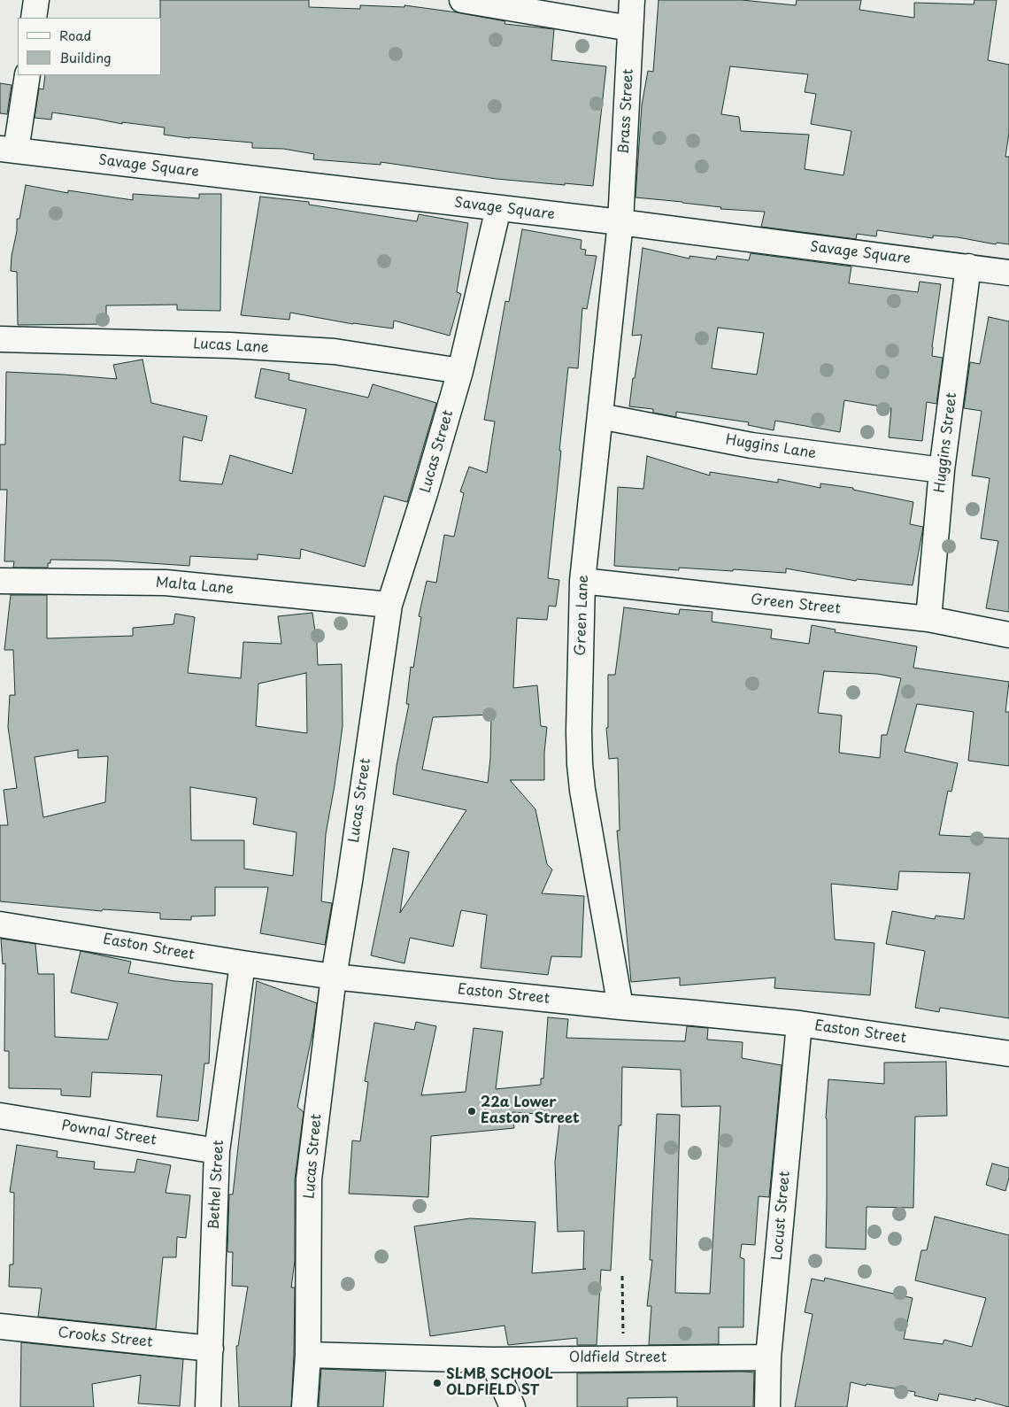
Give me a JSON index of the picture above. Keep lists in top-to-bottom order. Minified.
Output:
{"streets":{"street":["Brass Street","Savage Square","Lucas Lane","Huggins Street","Huggins Lane","Lucas Street","Malta Lane","Green Street","Green Lane","Easton Street","Pownal Street","Bethel Street","Locust Street","Crooks Street","Oldfield Street"]},"crossings":[["Brass Street","Savage Square"],["Brass Street","Green Lane"],["Savage Square","Huggins Street"],["Savage Square","Lucas Street"],["Savage Square","Green Lane"],["Lucas Lane","Lucas Street"],["Huggins Street","Huggins Lane"],["Huggins Street","Green Street"],["Huggins Lane","Green Lane"],["Lucas Street","Malta Lane"],["Lucas Street","Easton Street"],["Lucas Street","Oldfield Street"],["Green Street","Green Lane"],["Green Lane","Easton Street"],["Easton Street","Bethel Street"],["Easton Street","Locust Street"],["Pownal Street","Bethel Street"],["Bethel Street","Crooks Street"],["Locust Street","Oldfield Street"]],"places":["22a Lower Easton Street","SLMB SCHOOL OLDFIELD ST"],"legend":["Road","Building"]}
